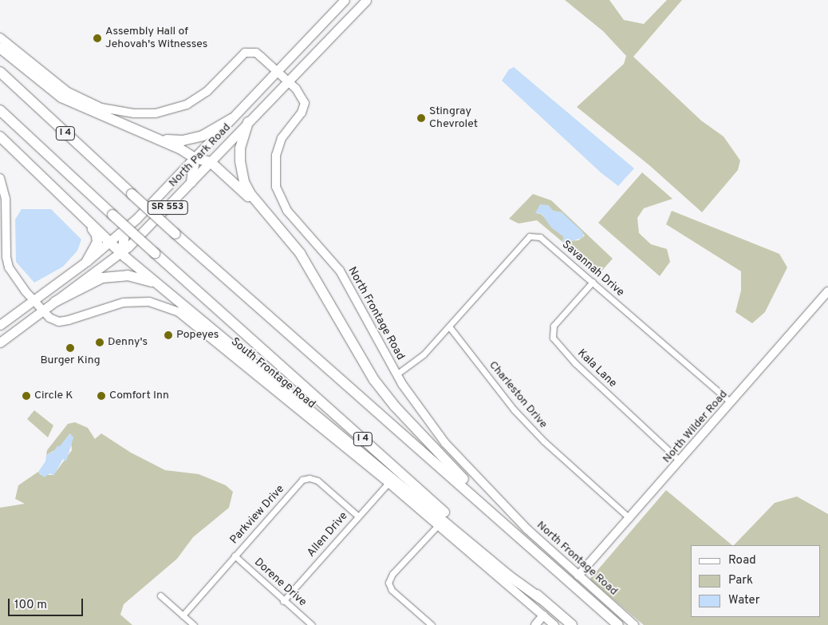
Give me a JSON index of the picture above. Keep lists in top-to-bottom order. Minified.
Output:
{"streets":{"highway":["I 4"],"main road":["North Park Road","SR 553"],"street":["Savannah Drive","North Frontage Road","Kala Lane","South Frontage Road","Charleston Drive","North Wilder Road","Parkview Drive","Allen Drive","Dorene Drive"]},"crossings":[["North Park Road","North Frontage Road"],["North Park Road","South Frontage Road"],["Savannah Drive","Kala Lane"],["Savannah Drive","Charleston Drive"],["Savannah Drive","North Wilder Road"],["North Frontage Road","North Wilder Road"],["Kala Lane","North Wilder Road"],["South Frontage Road","Allen Drive"],["Charleston Drive","North Wilder Road"],["Parkview Drive","Allen Drive"],["Parkview Drive","Dorene Drive"],["Allen Drive","Dorene Drive"]],"places":["Assembly Hall of Jehovah's Witnesses","Stingray Chevrolet","Popeyes","Denny's","Burger King","Circle K","Comfort Inn"],"legend":["Road","Park","Water"],"scale_bar":"100 m"}
